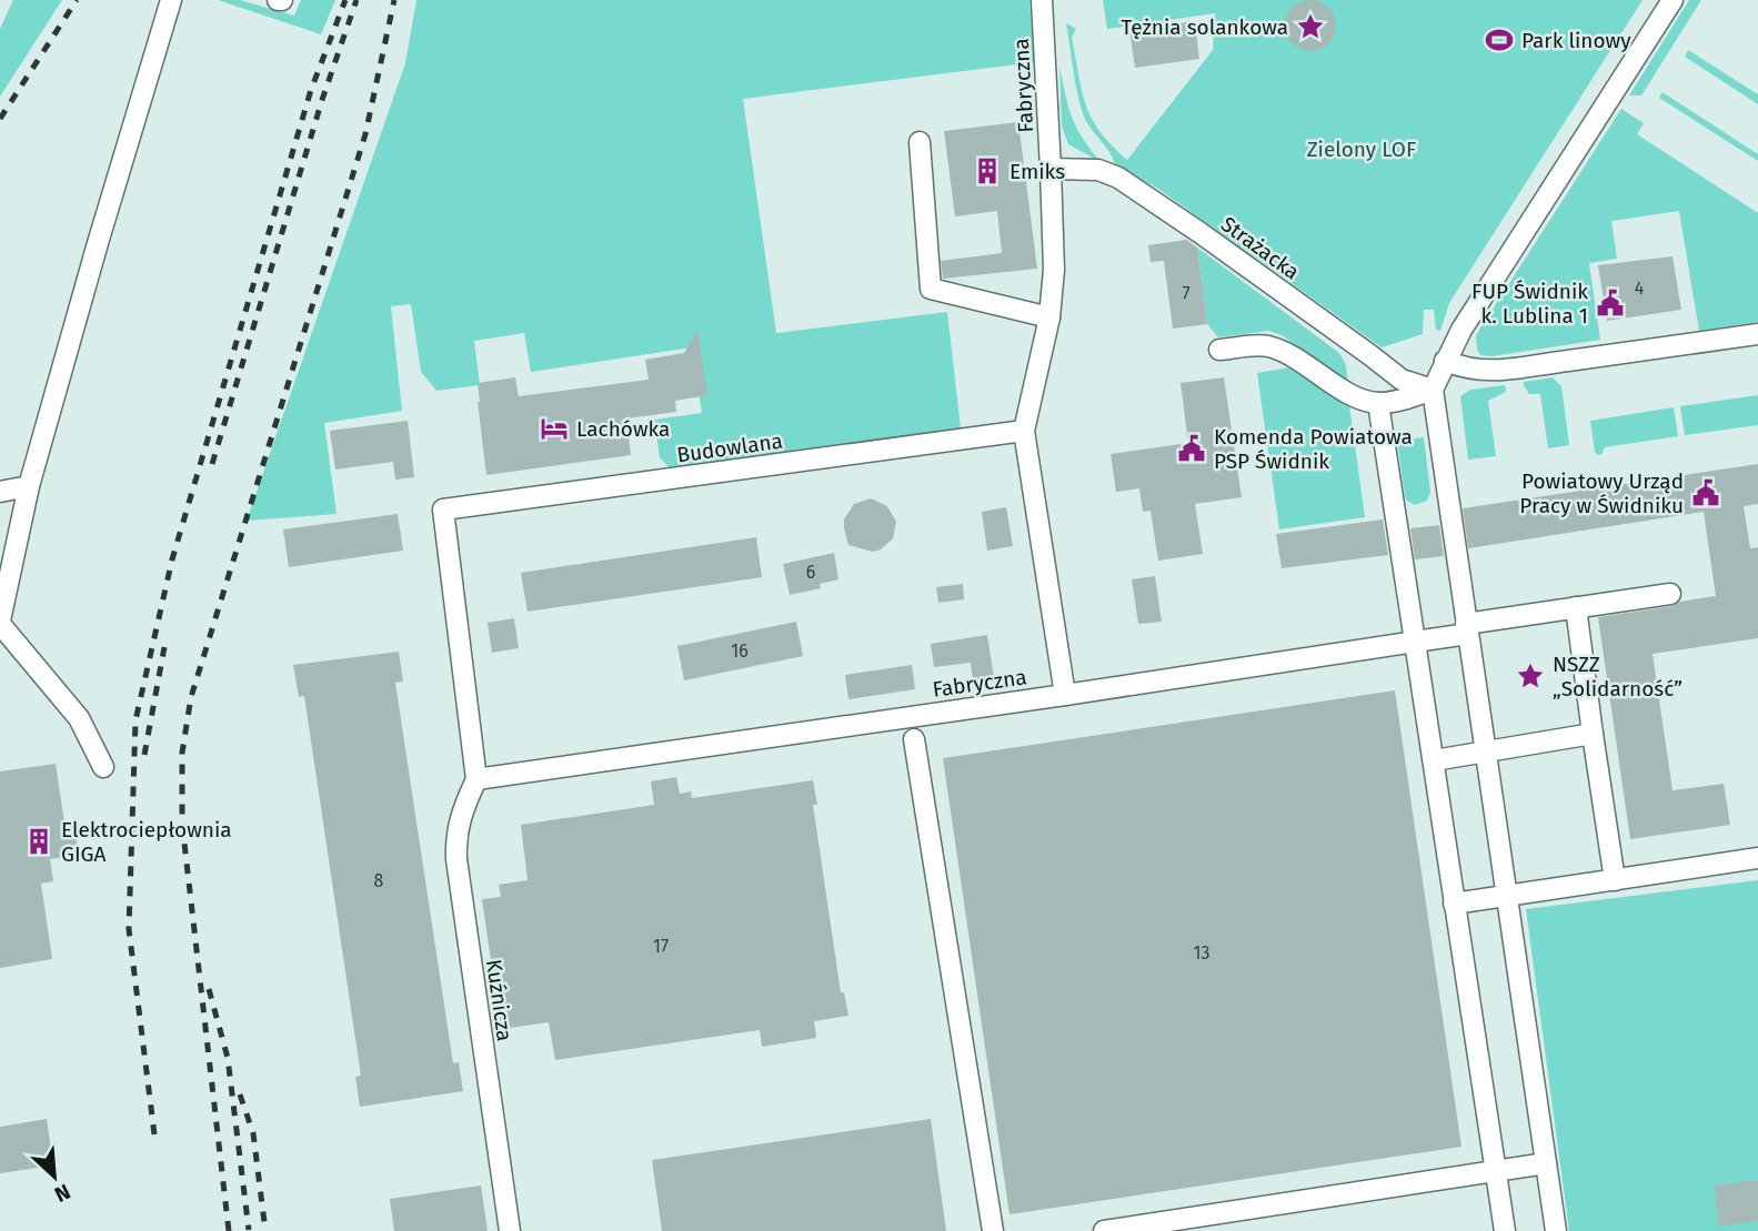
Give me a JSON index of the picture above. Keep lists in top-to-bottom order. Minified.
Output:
{"streets":{"street":["Fabryczna","Strażacka","Budowlana","Kuźnicza"]},"crossings":[["Fabryczna","Strażacka"],["Fabryczna","Budowlana"],["Fabryczna","Kuźnicza"],["Budowlana","Kuźnicza"]],"parks":["Zielony LOF"],"places":{"place":["Tężnia solankowa","NSZZ „Solidarność”"],"sports":["Park linowy"],"building":["Emiks","Elektrociepłownia GIGA"],"public building":["FUP Świdnik k. Lublina 1","Komenda Powiatowa PSP Świdnik","Powiatowy Urząd Pracy w Świdniku"],"hotel":["Lachówka"]},"house_numbers":["4","7","6","16","8","17","13"],"north":"bottom right"}
